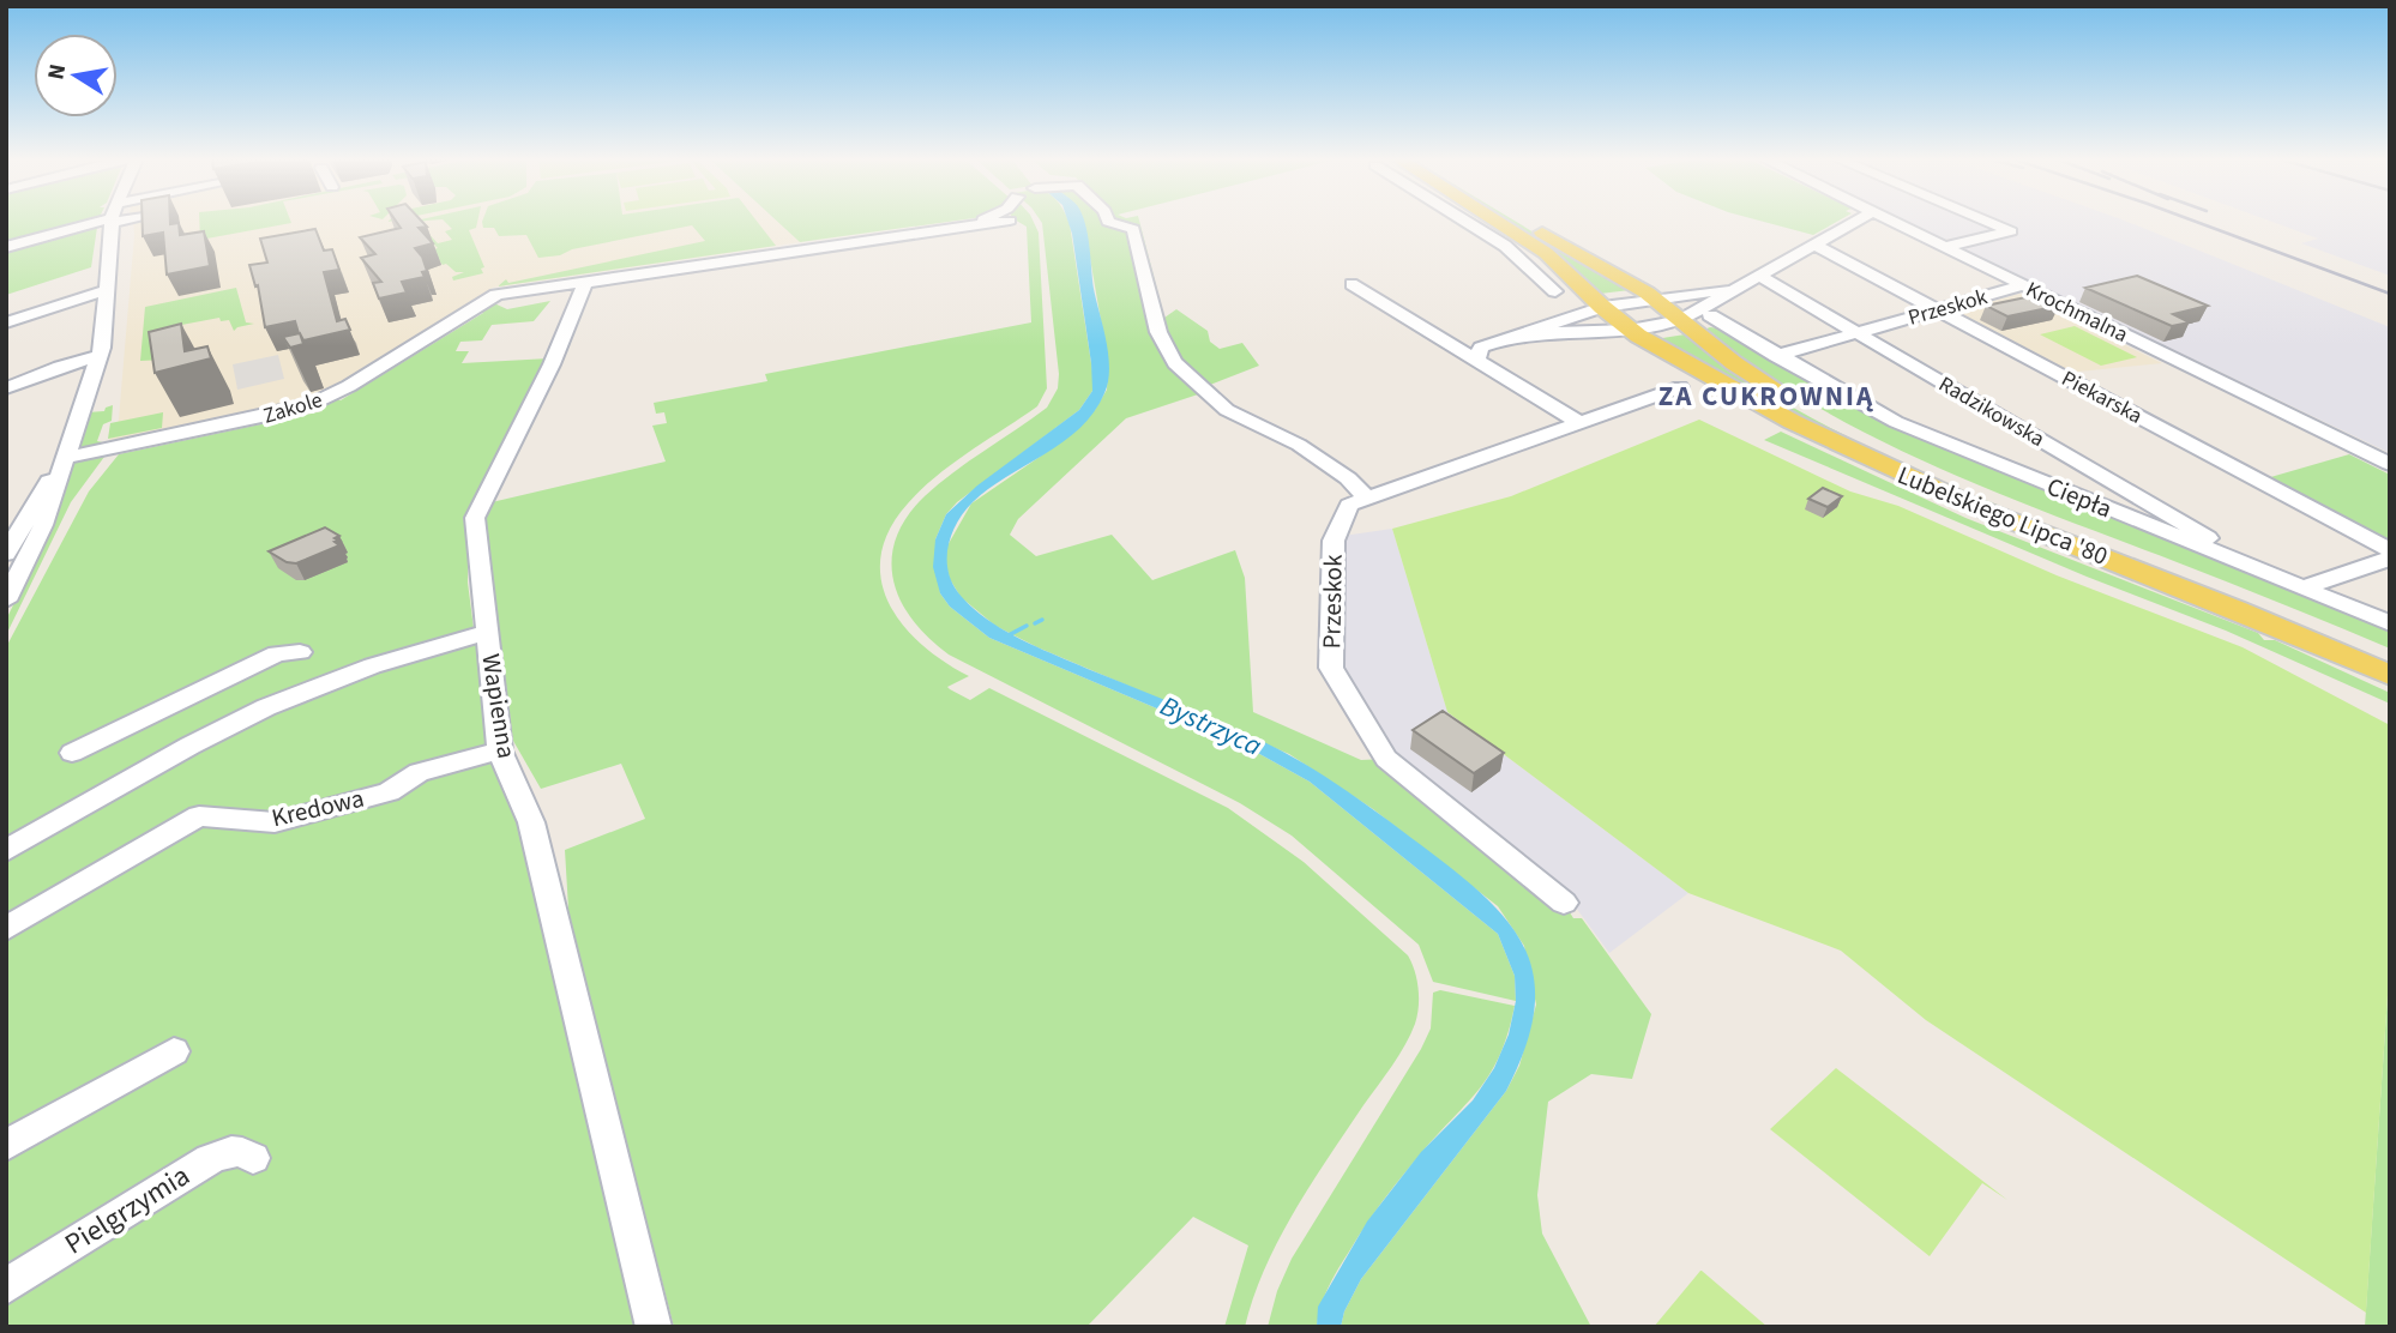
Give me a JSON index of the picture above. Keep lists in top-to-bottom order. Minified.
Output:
{"streets":{"main road":["Lubelskiego Lipca '80"],"street":["Przeskok","Krochmalna","Piekarska","Zakole","Radzikowska","Ciepła","Wapienna","Kredowa","Pielgrzymia"]},"crossings":[["Przeskok","Krochmalna"],["Przeskok","Piekarska"],["Przeskok","Radzikowska"],["Przeskok","Ciepła"],["Zakole","Wapienna"],["Radzikowska","Ciepła"],["Wapienna","Kredowa"]],"districts":["ZA CUKROWNIĄ"],"water":["Bystrzyca"],"north":"left"}
